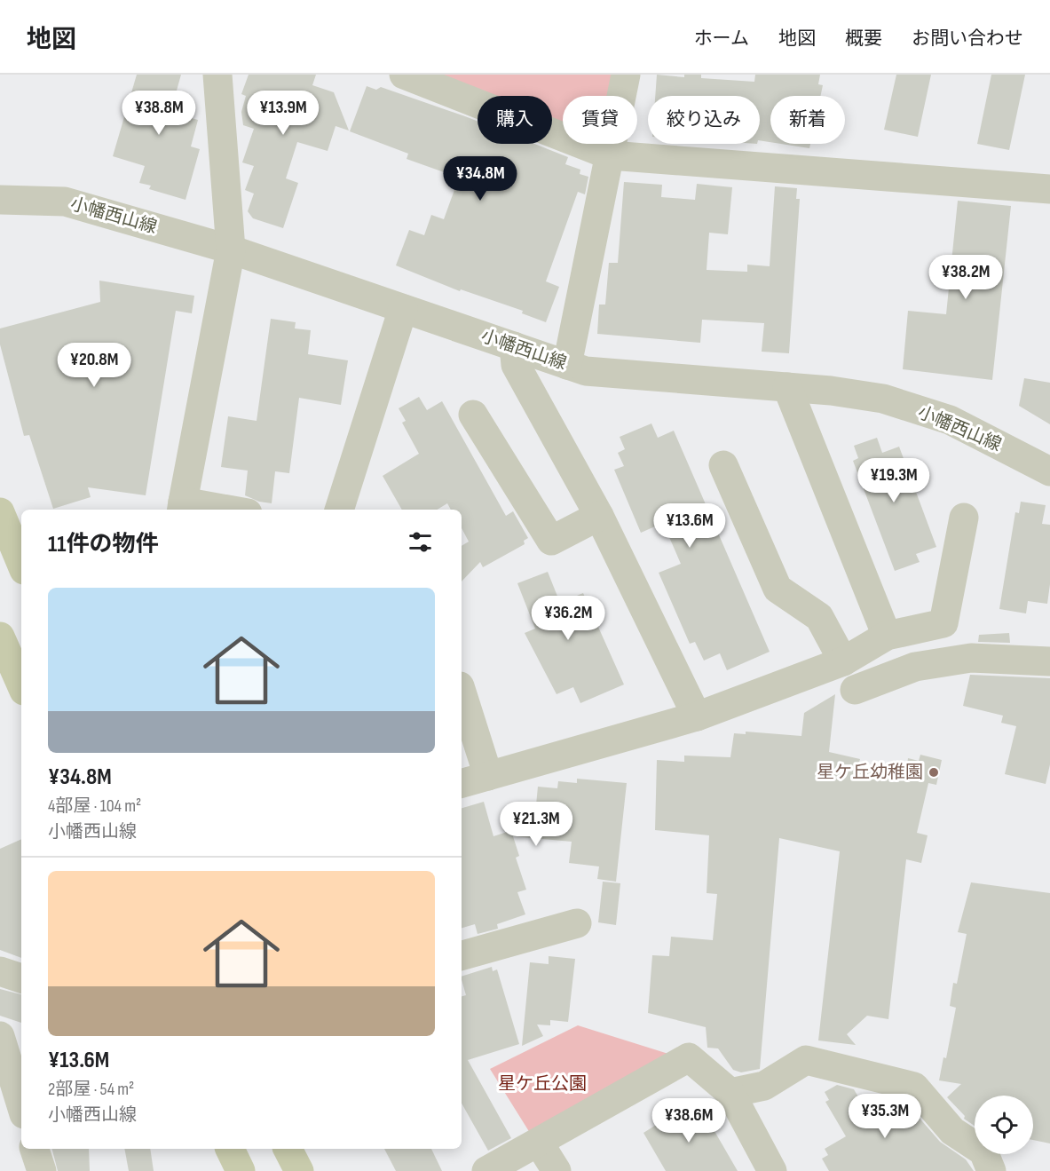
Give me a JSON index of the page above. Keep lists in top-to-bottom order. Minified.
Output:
{"streets":{"street":["小幡西山線"]},"parks":["星ケ丘公園"],"places":["星ケ丘幼稚園"],"page":{"header":"地図","nav":["ホーム","地図","概要","お問い合わせ"],"price":["¥38.8M","¥13.9M","¥34.8M","¥38.2M","¥20.8M","¥19.3M","¥13.6M","¥36.2M","¥21.3M","¥35.3M","¥38.6M"],"chip":["購入","賃貸","絞り込み","新着"],"heading":"11件の物件","list":[{"name":"¥34.8M","note":"4部屋 · 104 m² · 小幡西山線"},{"name":"¥13.6M","note":"2部屋 · 54 m² · 小幡西山線"}]}}
